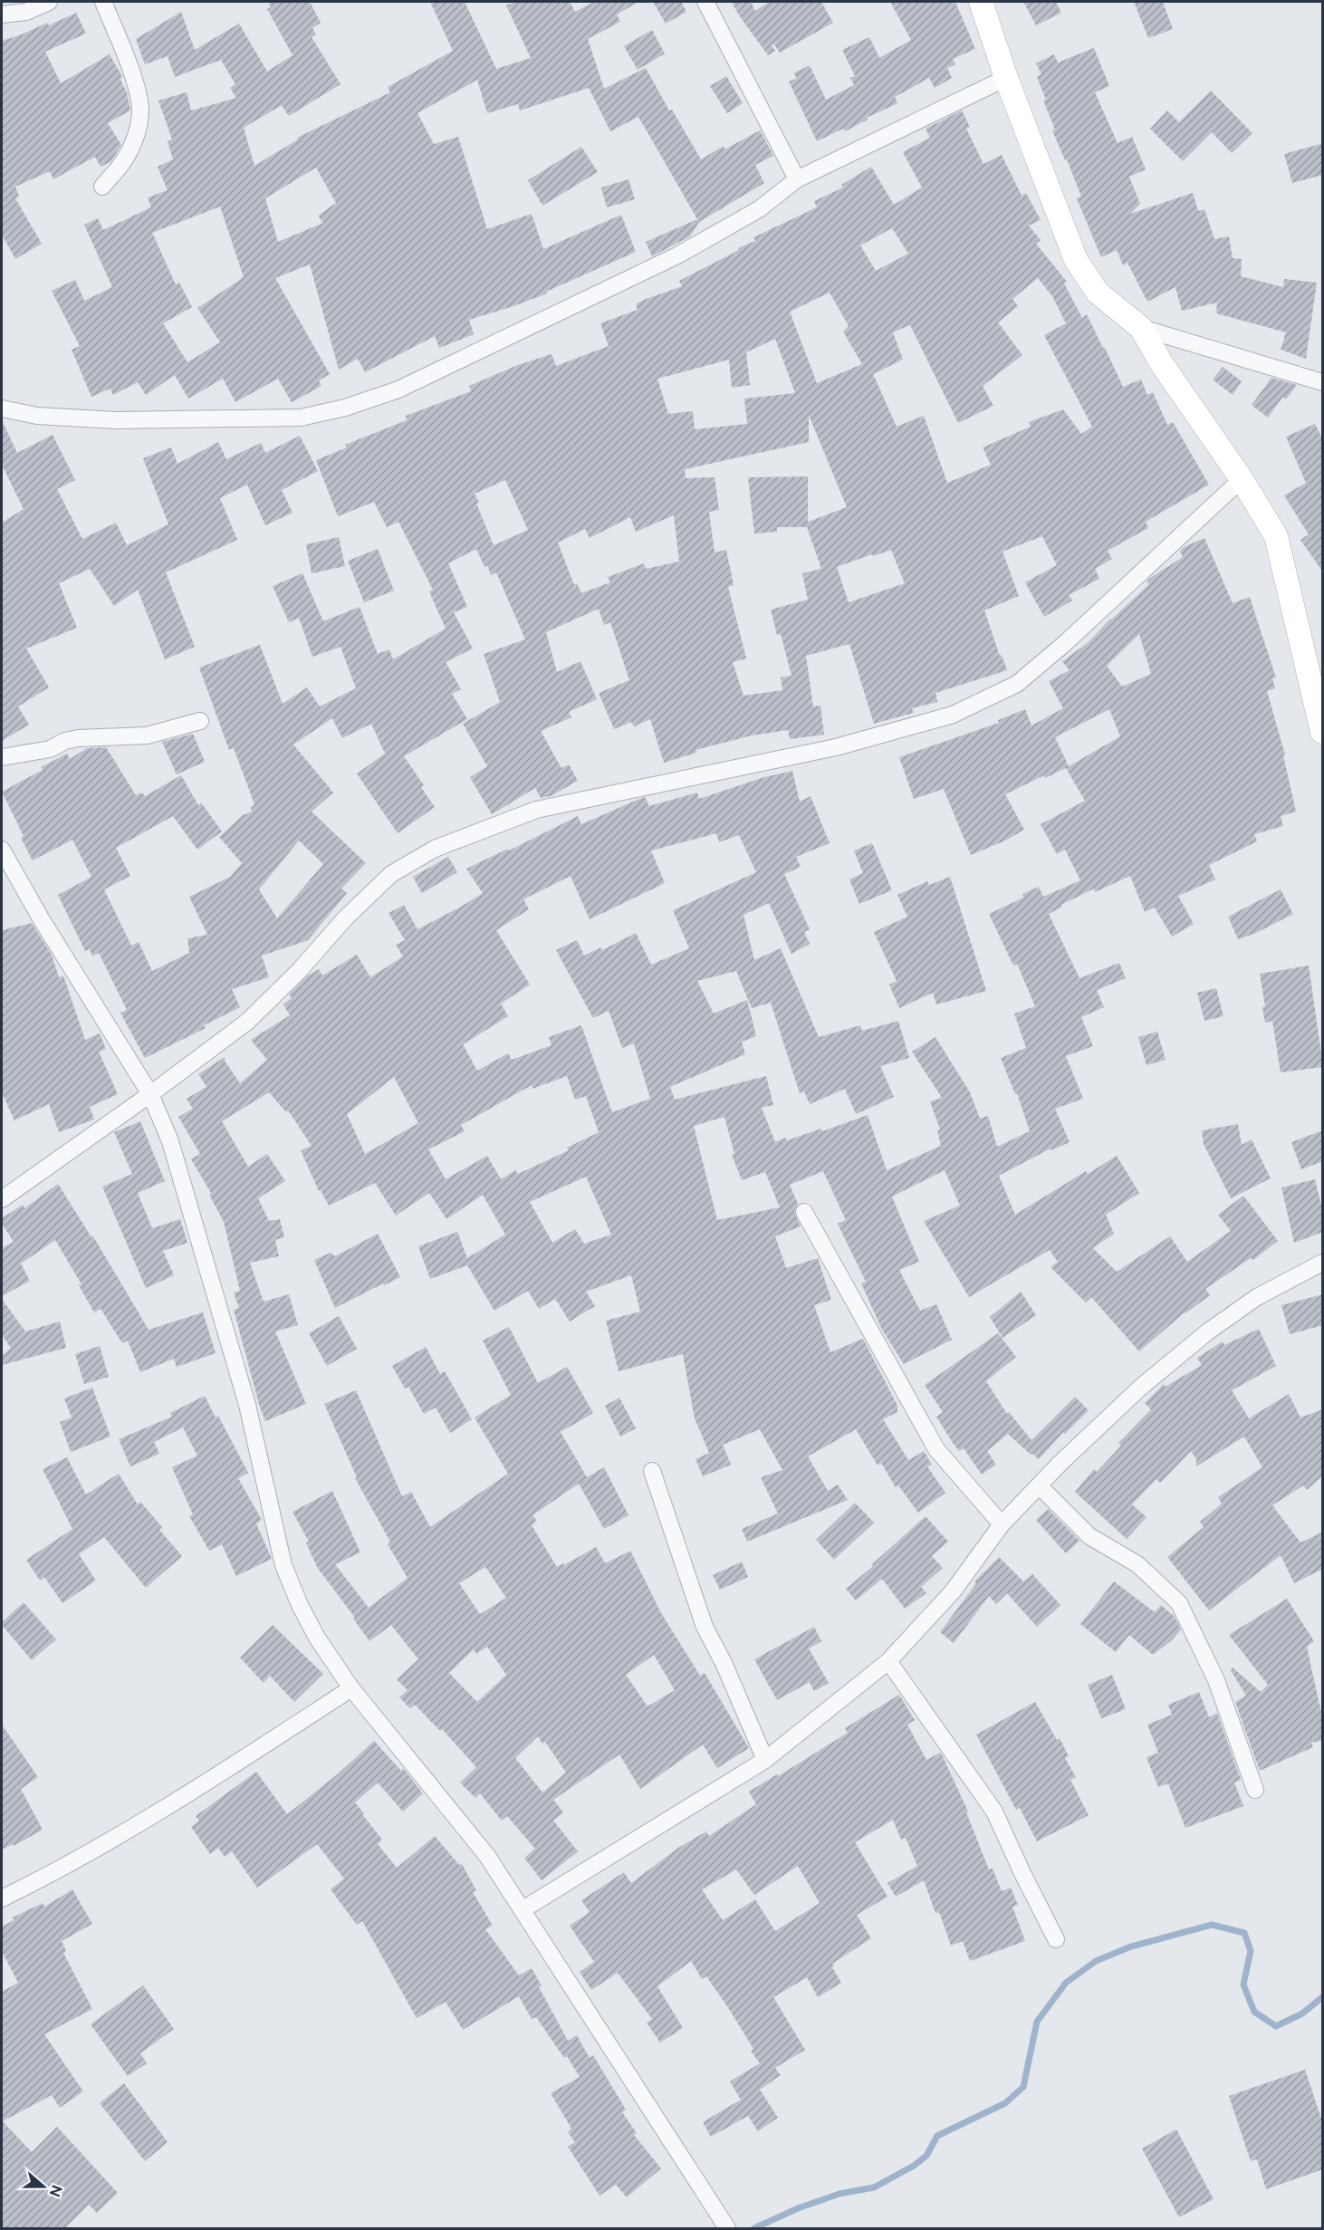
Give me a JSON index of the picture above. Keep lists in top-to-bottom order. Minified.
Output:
{"north":"right"}
